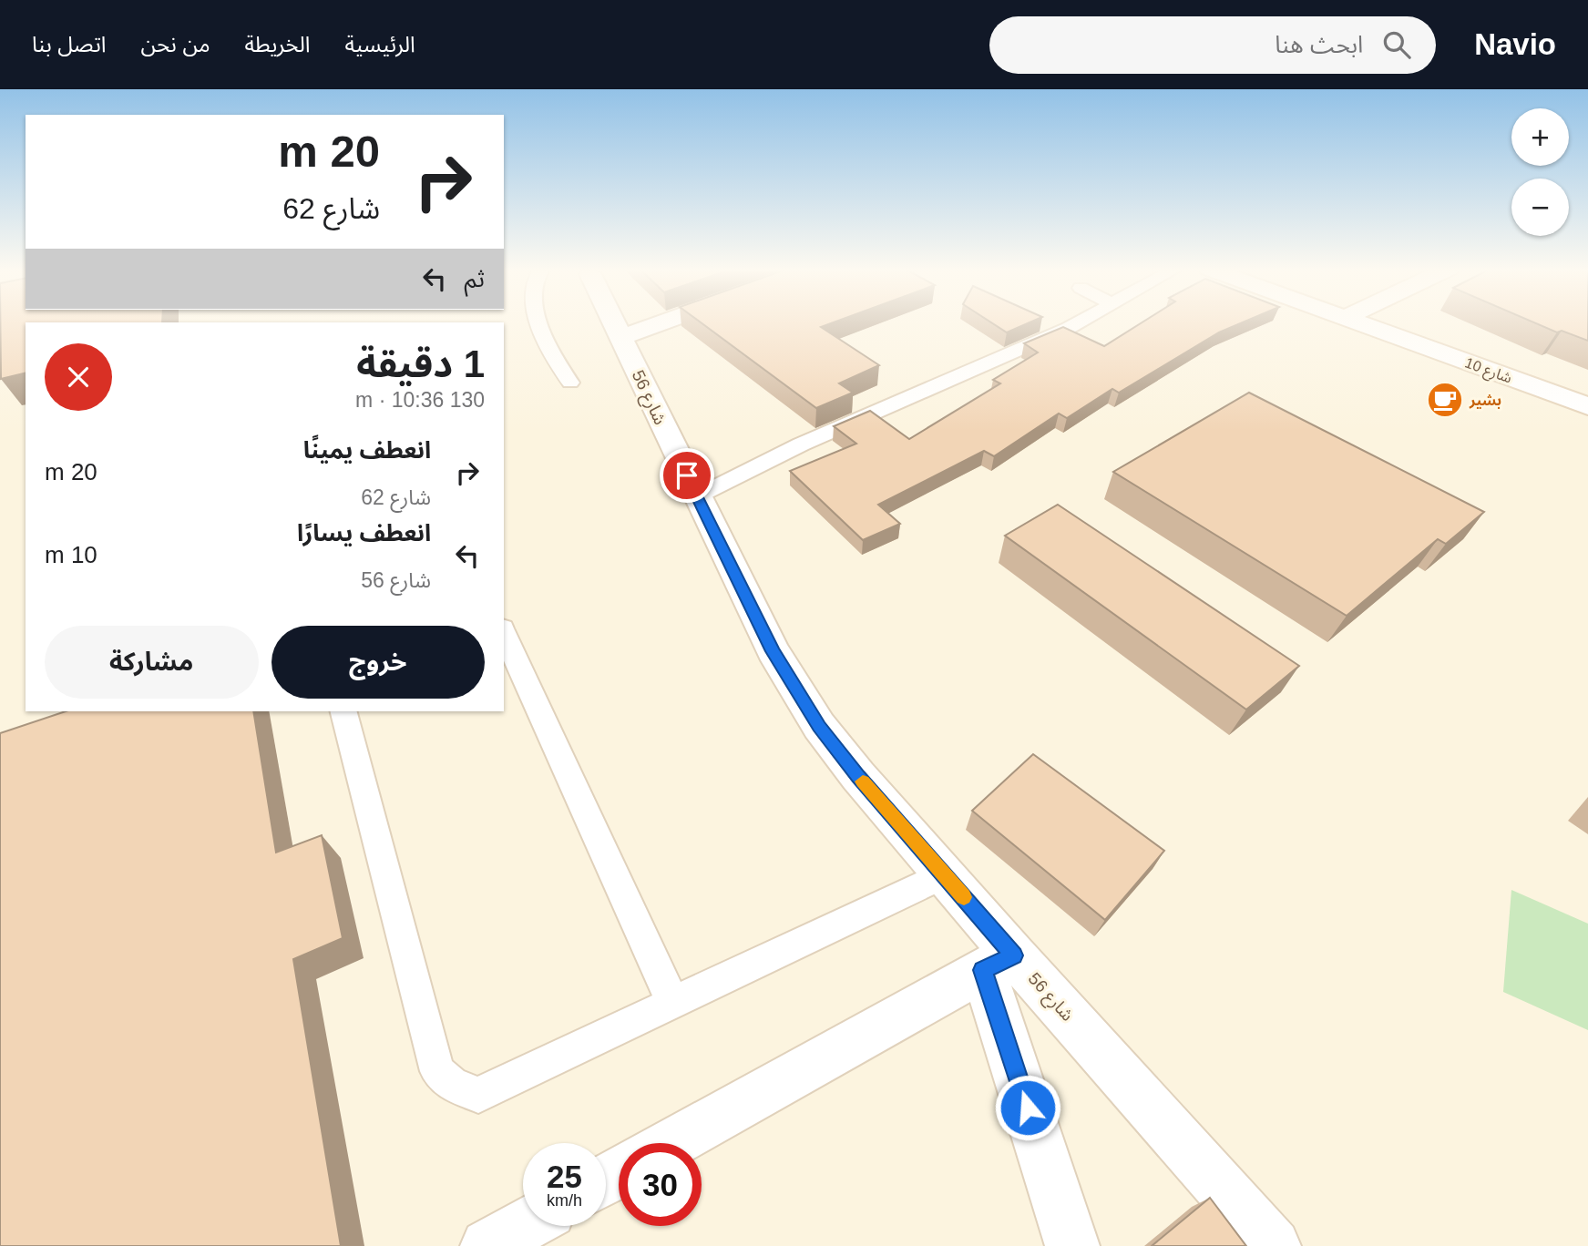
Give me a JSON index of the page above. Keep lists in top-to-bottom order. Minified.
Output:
{"streets":{"street":["شارع 10","شارع 56"]},"places":{"cafe":["بشير"]},"page":{"header":"Navio","search":"ابحث هنا","nav":["الرئيسية","الخريطة","من نحن","اتصل بنا"],"map_buttons":["+","−"],"turn":["20 m","شارع 62"],"then":"ثم","heading":["1 دقيقة","130 m · 10:36"],"list":[{"name":"انعطف يمينًا","note":"شارع 62","value":"20 m"},{"name":"انعطف يسارًا","note":"شارع 56","value":"10 m"}],"buttons":["خروج","مشاركة"],"speed":"25 km/h","limit":"30"}}
